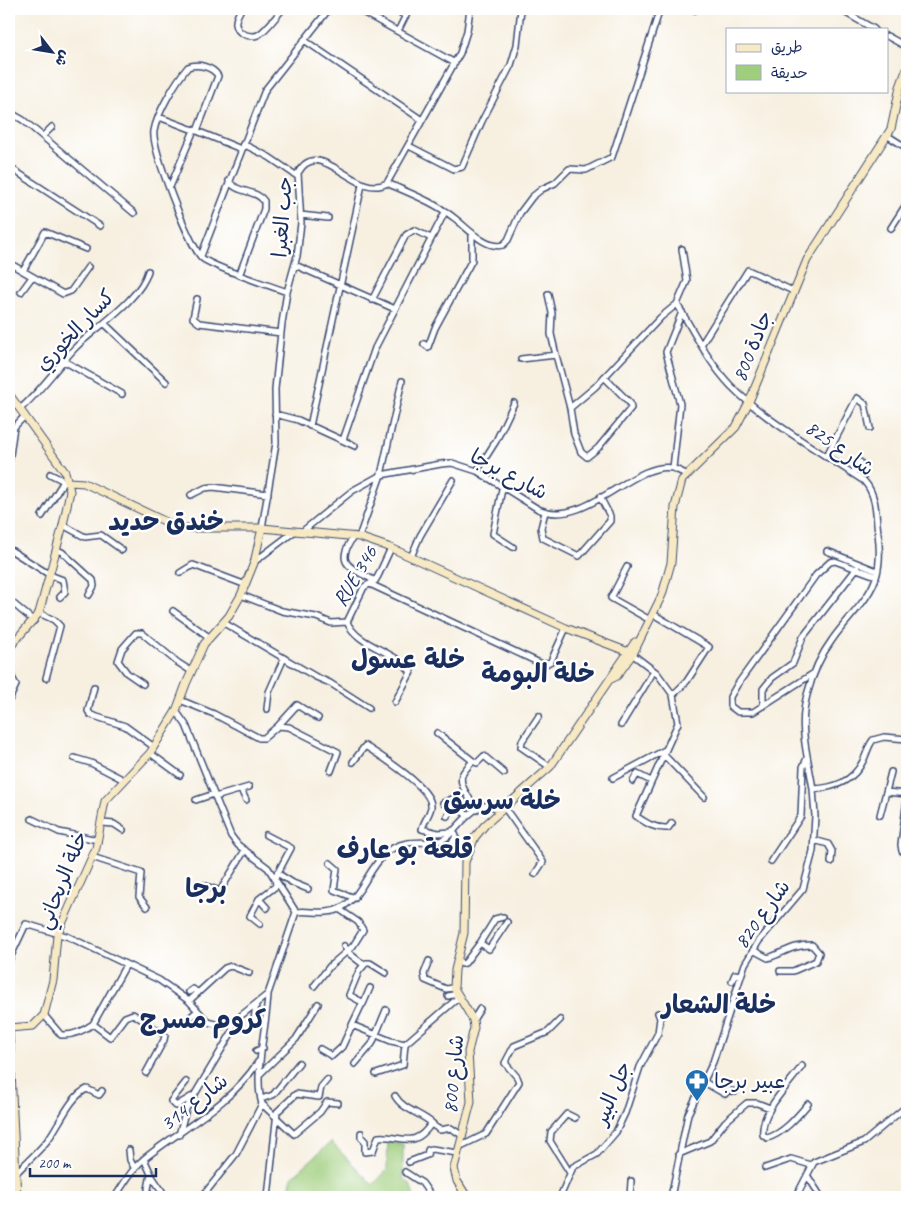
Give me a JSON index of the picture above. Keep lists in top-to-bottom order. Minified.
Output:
{"streets":{"main road":["جادة 800","خلة الريحاني","شارع 800"],"street":["جب الغبرا","كسار الخوري","شارع 825","شارع برجا","RUE 346","شارع 820","جل البير","شارع 314"]},"crossings":[["جب الغبرا","خلة الريحاني"],["جادة 800","شارع 825"],["شارع 825","شارع 820"]],"districts":["خندق حديد","خلة عسول","خلة البومة","خلة سرسق","قلعة بو عارف","برجا","خلة الشعار","كروم مسرج"],"places":{"pharmacy":["عبير برجا"]},"legend":["طريق","حديقة"],"scale_bar":"200 m","north":"bottom right"}
